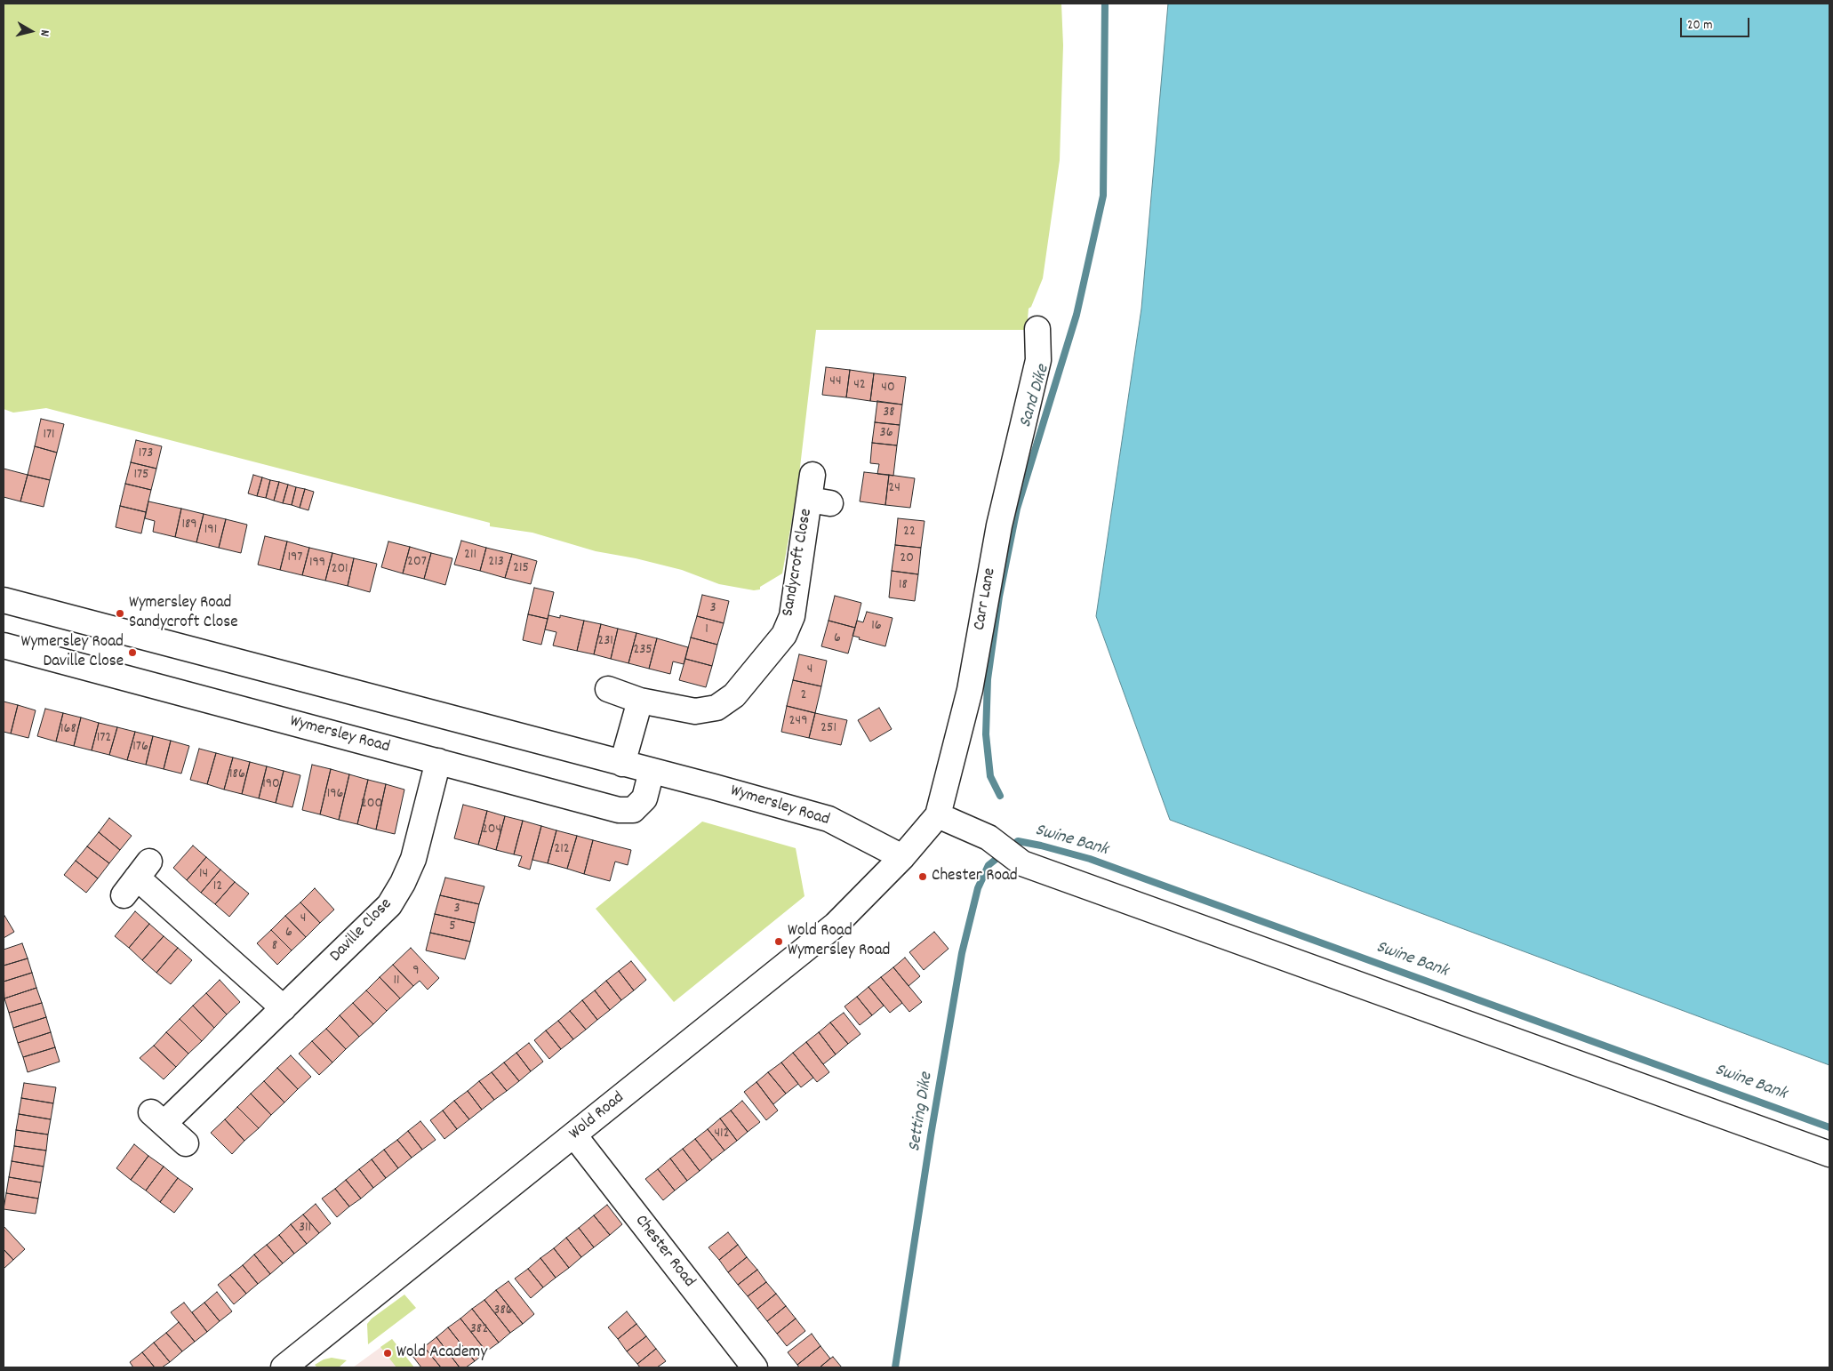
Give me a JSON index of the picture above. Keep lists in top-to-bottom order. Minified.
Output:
{"streets":{"street":["Sandycroft Close","Carr Lane","Wymersley Road","Daville Close","Wold Road","Chester Road"]},"crossings":[["Carr Lane","Wymersley Road"],["Carr Lane","Wold Road"],["Wymersley Road","Daville Close"],["Wymersley Road","Wold Road"],["Wold Road","Chester Road"]],"water":["Sand Dike","Swine Bank","Setting Dike"],"places":["Wymersley Road Sandycroft Close","Wymersley Road Daville Close","Chester Road","Wold Road Wymersley Road","Wold Academy"],"house_numbers":["44","42","40","38","36","171","173","175","24","189","191","22","211","197","20","207","213","199","215","201","18","3","16","1","6","231","235","4","2","249","251","168","172","176","186","190","196","200","204","212","14","12","3","4","5","6","8","9","11","412","311","386","382"],"scale_bar":"20 m","north":"right"}
